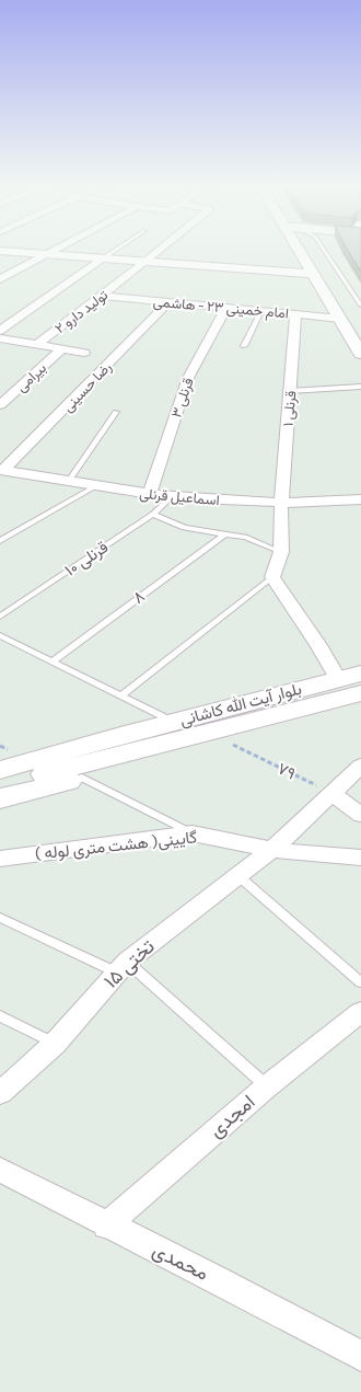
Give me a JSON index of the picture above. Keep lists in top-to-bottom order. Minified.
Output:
{"streets":{"main road":["بلوار آیت الله کاشانی"],"street":["امام خمینی ۲۳ - هاشمی","تولید دارو ۲","بیرامی","رضا حسینی","قرنلی ۳","قرنلی ۱","اسماعیل قرنلی","گایینی( هشت متری لوله )","تختی ۱۵","امجدی","محمدی"],"lane":["قرنلی ۱۰","۸"],"path":["۷۹"]},"crossings":[["امام خمینی ۲۳ - هاشمی","تولید دارو ۲"],["امام خمینی ۲۳ - هاشمی","رضا حسینی"],["امام خمینی ۲۳ - هاشمی","قرنلی ۳"],["امام خمینی ۲۳ - هاشمی","قرنلی ۱"],["رضا حسینی","اسماعیل قرنلی"],["قرنلی ۳","اسماعیل قرنلی"],["قرنلی ۱","اسماعیل قرنلی"],["اسماعیل قرنلی","قرنلی ۱۰"],["بلوار آیت الله کاشانی","۷۹"],["۷۹","تختی ۱۵"],["گایینی( هشت متری لوله )","تختی ۱۵"],["امجدی","محمدی"]]}
